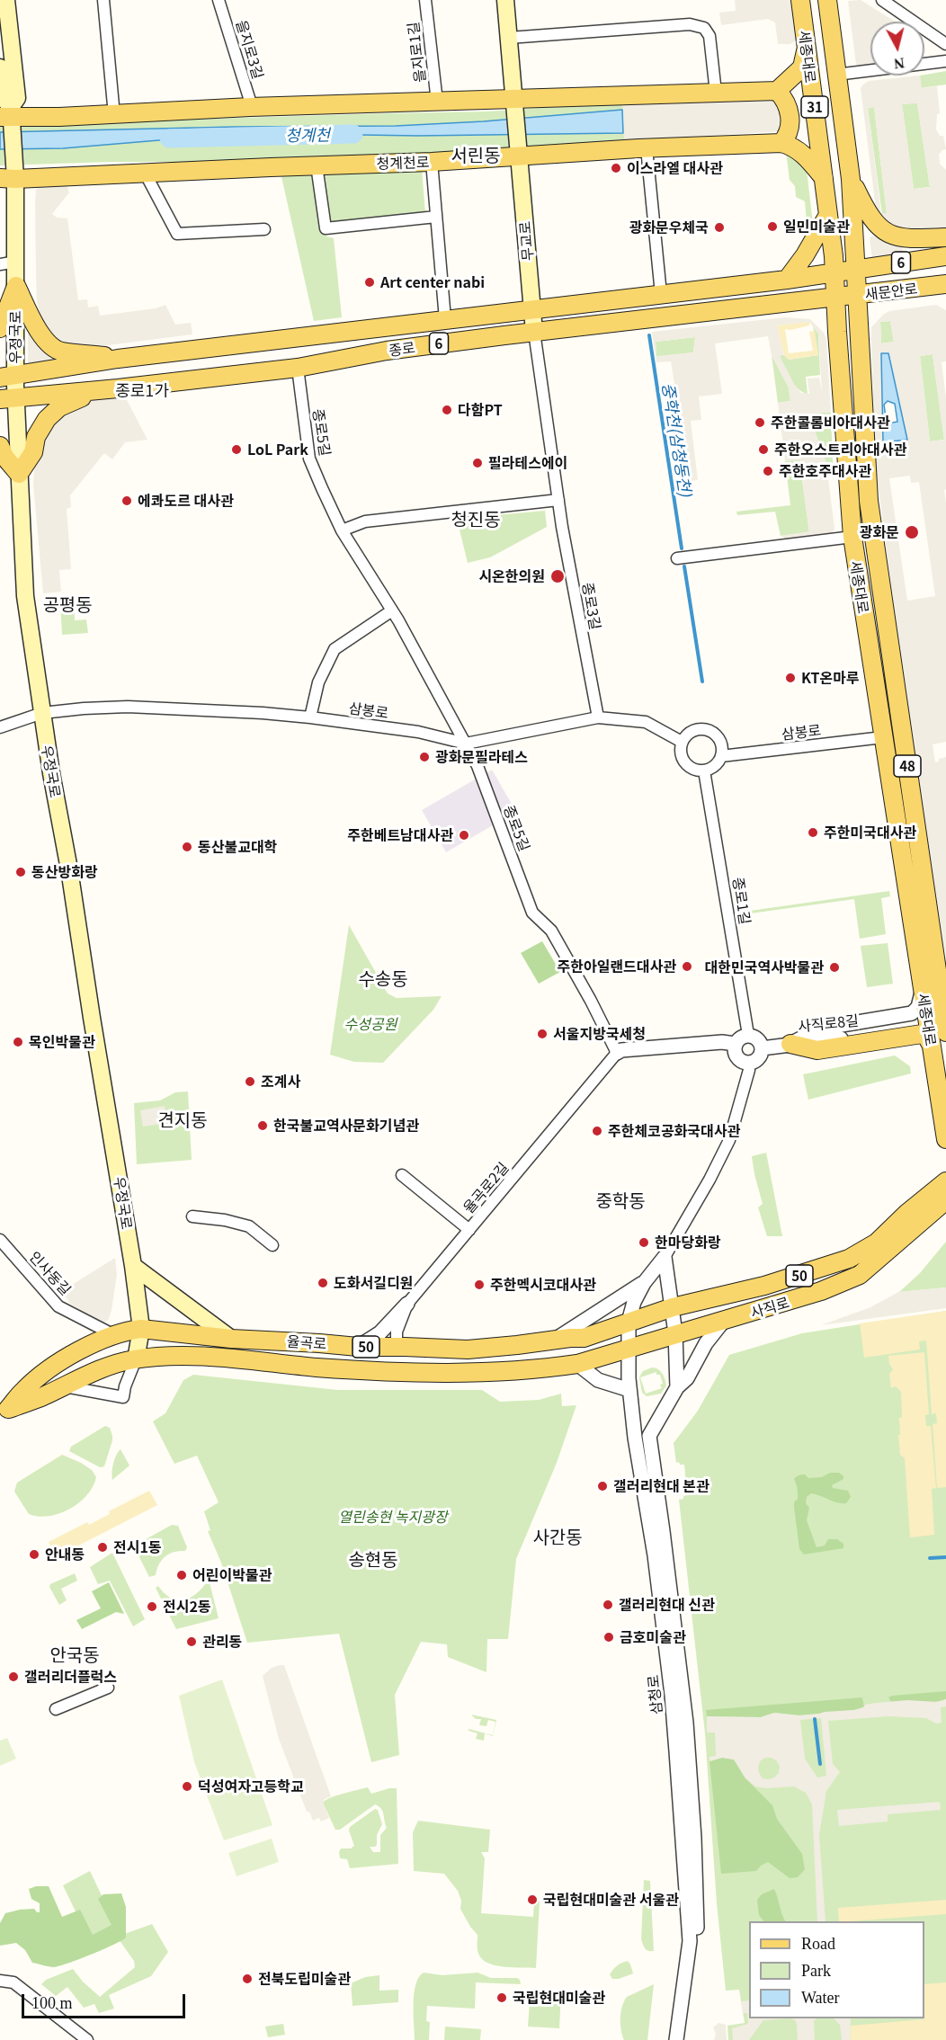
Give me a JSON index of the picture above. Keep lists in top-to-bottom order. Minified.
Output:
{"streets":{"main road":["세종대로","31","청계천로","무교로","6","새문안로","우정국로","종로","48","50","사직로","율곡로"],"street":["을지로3길","을지로1길","종로5길","종로3길","삼봉로","종로1길","사직로8길","율곡로2길","인사동길","삼청로"]},"crossings":[["세종대로","새문안로"],["세종대로","종로"],["세종대로","삼봉로"],["청계천로","무교로"],["청계천로","우정국로"],["무교로","종로"],["무교로","종로3길"],["새문안로","종로"],["우정국로","종로"],["우정국로","삼봉로"],["우정국로","율곡로"],["종로","종로5길"],["종로","종로3길"],["종로5길","삼봉로"],["종로5길","율곡로2길"],["종로3길","삼봉로"],["삼봉로","종로1길"],["종로1길","사직로8길"],["율곡로2길","율곡로"],["인사동길","율곡로"],["사직로","율곡로"],["사직로","삼청로"],["율곡로","삼청로"]],"districts":["서린동","종로1가","청진동","공평동","수송동","견지동","중학동","사간동","송현동","안국동"],"water":["청계천","중학천(삼청동천)"],"parks":["수성공원","열린송현 녹지광장"],"places":["이스라엘 대사관","일민미술관","광화문우체국","Art center nabi","다함PT","주한콜롬비아대사관","LoL Park","주한오스트리아대사관","필라테스에이","주한호주대사관","에콰도르 대사관","광화문","시온한의원","KT온마루","광화문필라테스","주한미국대사관","주한베트남대사관","동산불교대학","동산방화랑","주한아일랜드대사관","대한민국역사박물관","서울지방국세청","목인박물관","조계사","한국불교역사문화기념관","주한체코공화국대사관","한마당화랑","도화서길디원","주한멕시코대사관","갤러리현대 본관","전시1동","안내동","어린이박물관","갤러리현대 신관","전시2동","금호미술관","관리동","갤러리더플럭스","덕성여자고등학교","국립현대미술관 서울관","전북도립미술관","국립현대미술관"],"legend":["Road","Park","Water"],"scale_bar":"100 m","north":"bottom"}
